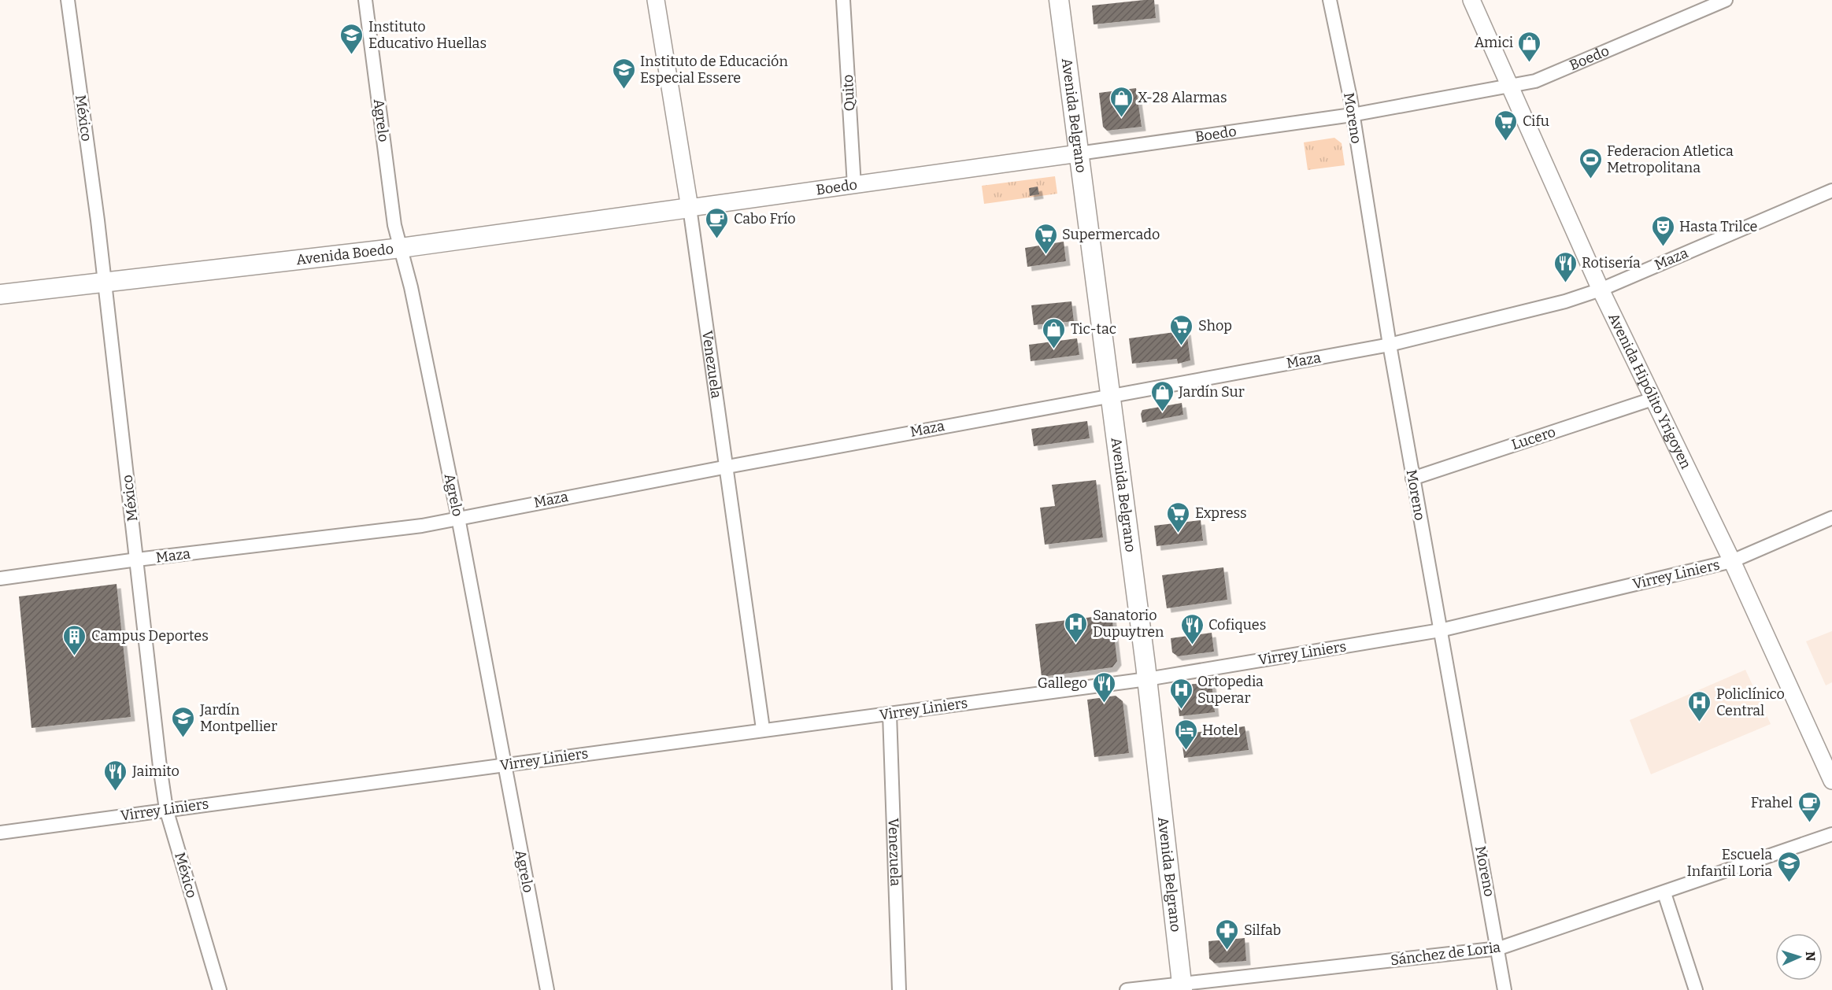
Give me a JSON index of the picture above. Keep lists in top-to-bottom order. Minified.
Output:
{"streets":{"main road":["Avenida Belgrano","Avenida Boedo"],"street":["Boedo","Quito","México","Moreno","Agrelo","Maza","Venezuela","Avenida Hipólito Yrigoyen","Lucero","Virrey Liniers","Sánchez de Loria"]},"crossings":[["Boedo","Quito"],["Boedo","Avenida Belgrano"],["Boedo","Moreno"],["Boedo","Avenida Boedo"],["Boedo","Venezuela"],["Boedo","Avenida Hipólito Yrigoyen"],["Avenida Belgrano","Maza"],["Avenida Belgrano","Virrey Liniers"],["Avenida Belgrano","Sánchez de Loria"],["México","Avenida Boedo"],["México","Maza"],["México","Virrey Liniers"],["Moreno","Maza"],["Moreno","Lucero"],["Moreno","Virrey Liniers"],["Moreno","Sánchez de Loria"],["Agrelo","Avenida Boedo"],["Agrelo","Maza"],["Agrelo","Virrey Liniers"],["Avenida Boedo","Venezuela"],["Maza","Venezuela"],["Maza","Avenida Hipólito Yrigoyen"],["Venezuela","Virrey Liniers"],["Avenida Hipólito Yrigoyen","Lucero"],["Avenida Hipólito Yrigoyen","Virrey Liniers"]],"places":{"school or university":["Instituto Educativo Huellas","Instituto de Educación Especial Essere","Jardín Montpellier","Escuela Infantil Loria"],"shop":["Amici","X-28 Alarmas","Tic-tac","Jardín Sur"],"supermarket":["Cifu","Supermercado","Shop","Express"],"sports":["Federacion Atletica Metropolitana"],"cafe":["Cabo Frío","Frahel"],"theatre":["Hasta Trilce"],"restaurant":["Rotisería","Cofiques","Gallego","Jaimito"],"hospital":["Sanatorio Dupuytren","Ortopedia Superar","Policlínico Central"],"building":["Campus Deportes"],"hotel":["Hotel"],"pharmacy":["Silfab"]},"north":"right"}
